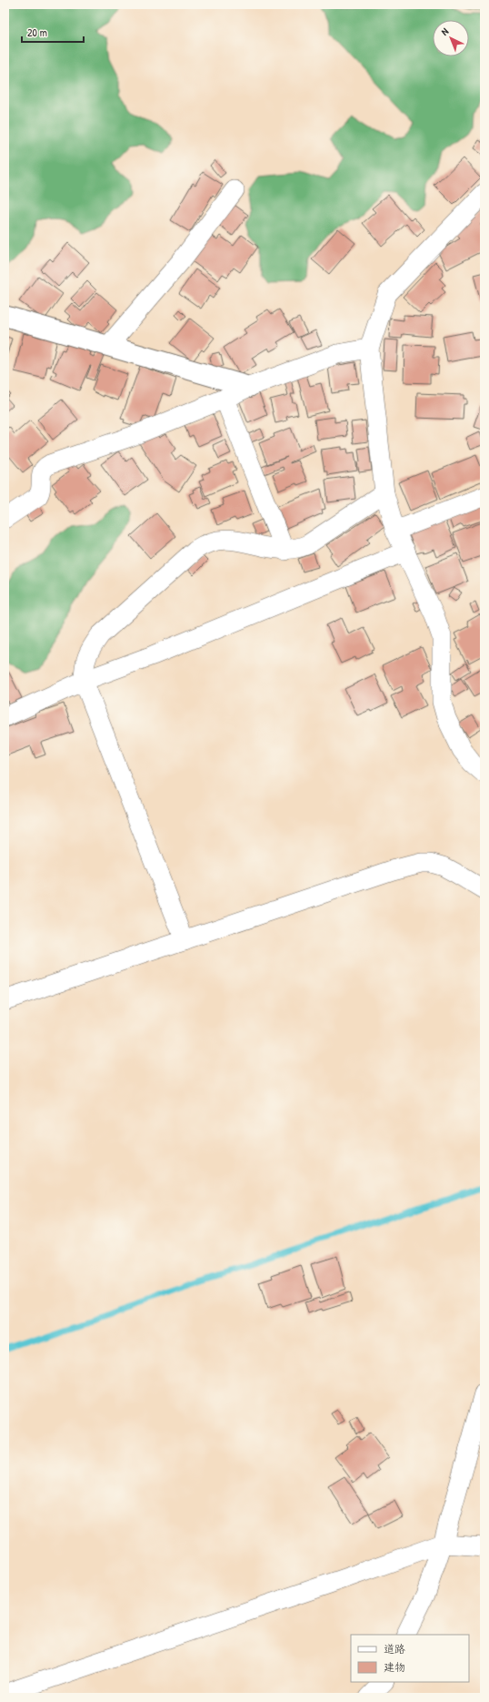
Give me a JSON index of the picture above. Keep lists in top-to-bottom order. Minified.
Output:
{"legend":["道路","建物"],"scale_bar":"20 m","north":"top left"}
